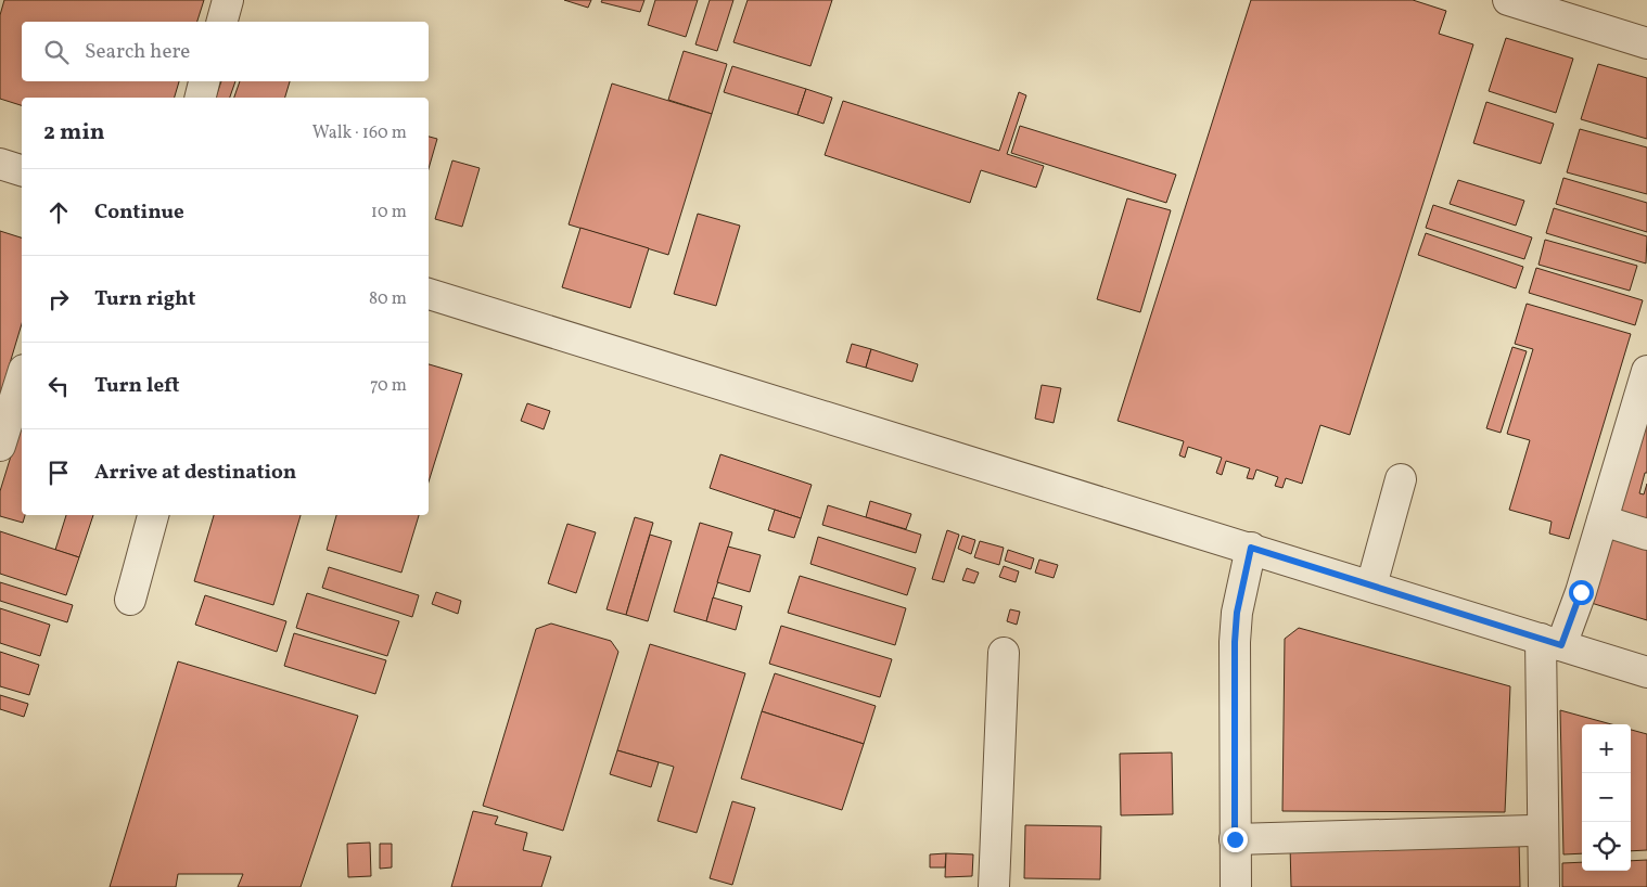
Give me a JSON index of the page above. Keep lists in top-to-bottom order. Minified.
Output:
{"page":{"search":"Search here","heading":["2 min","Walk · 160 m"],"list":[["Continue","10 m"],["Turn right","80 m"],["Turn left","70 m"],"Arrive at destination"],"map_buttons":["+","−"]}}
